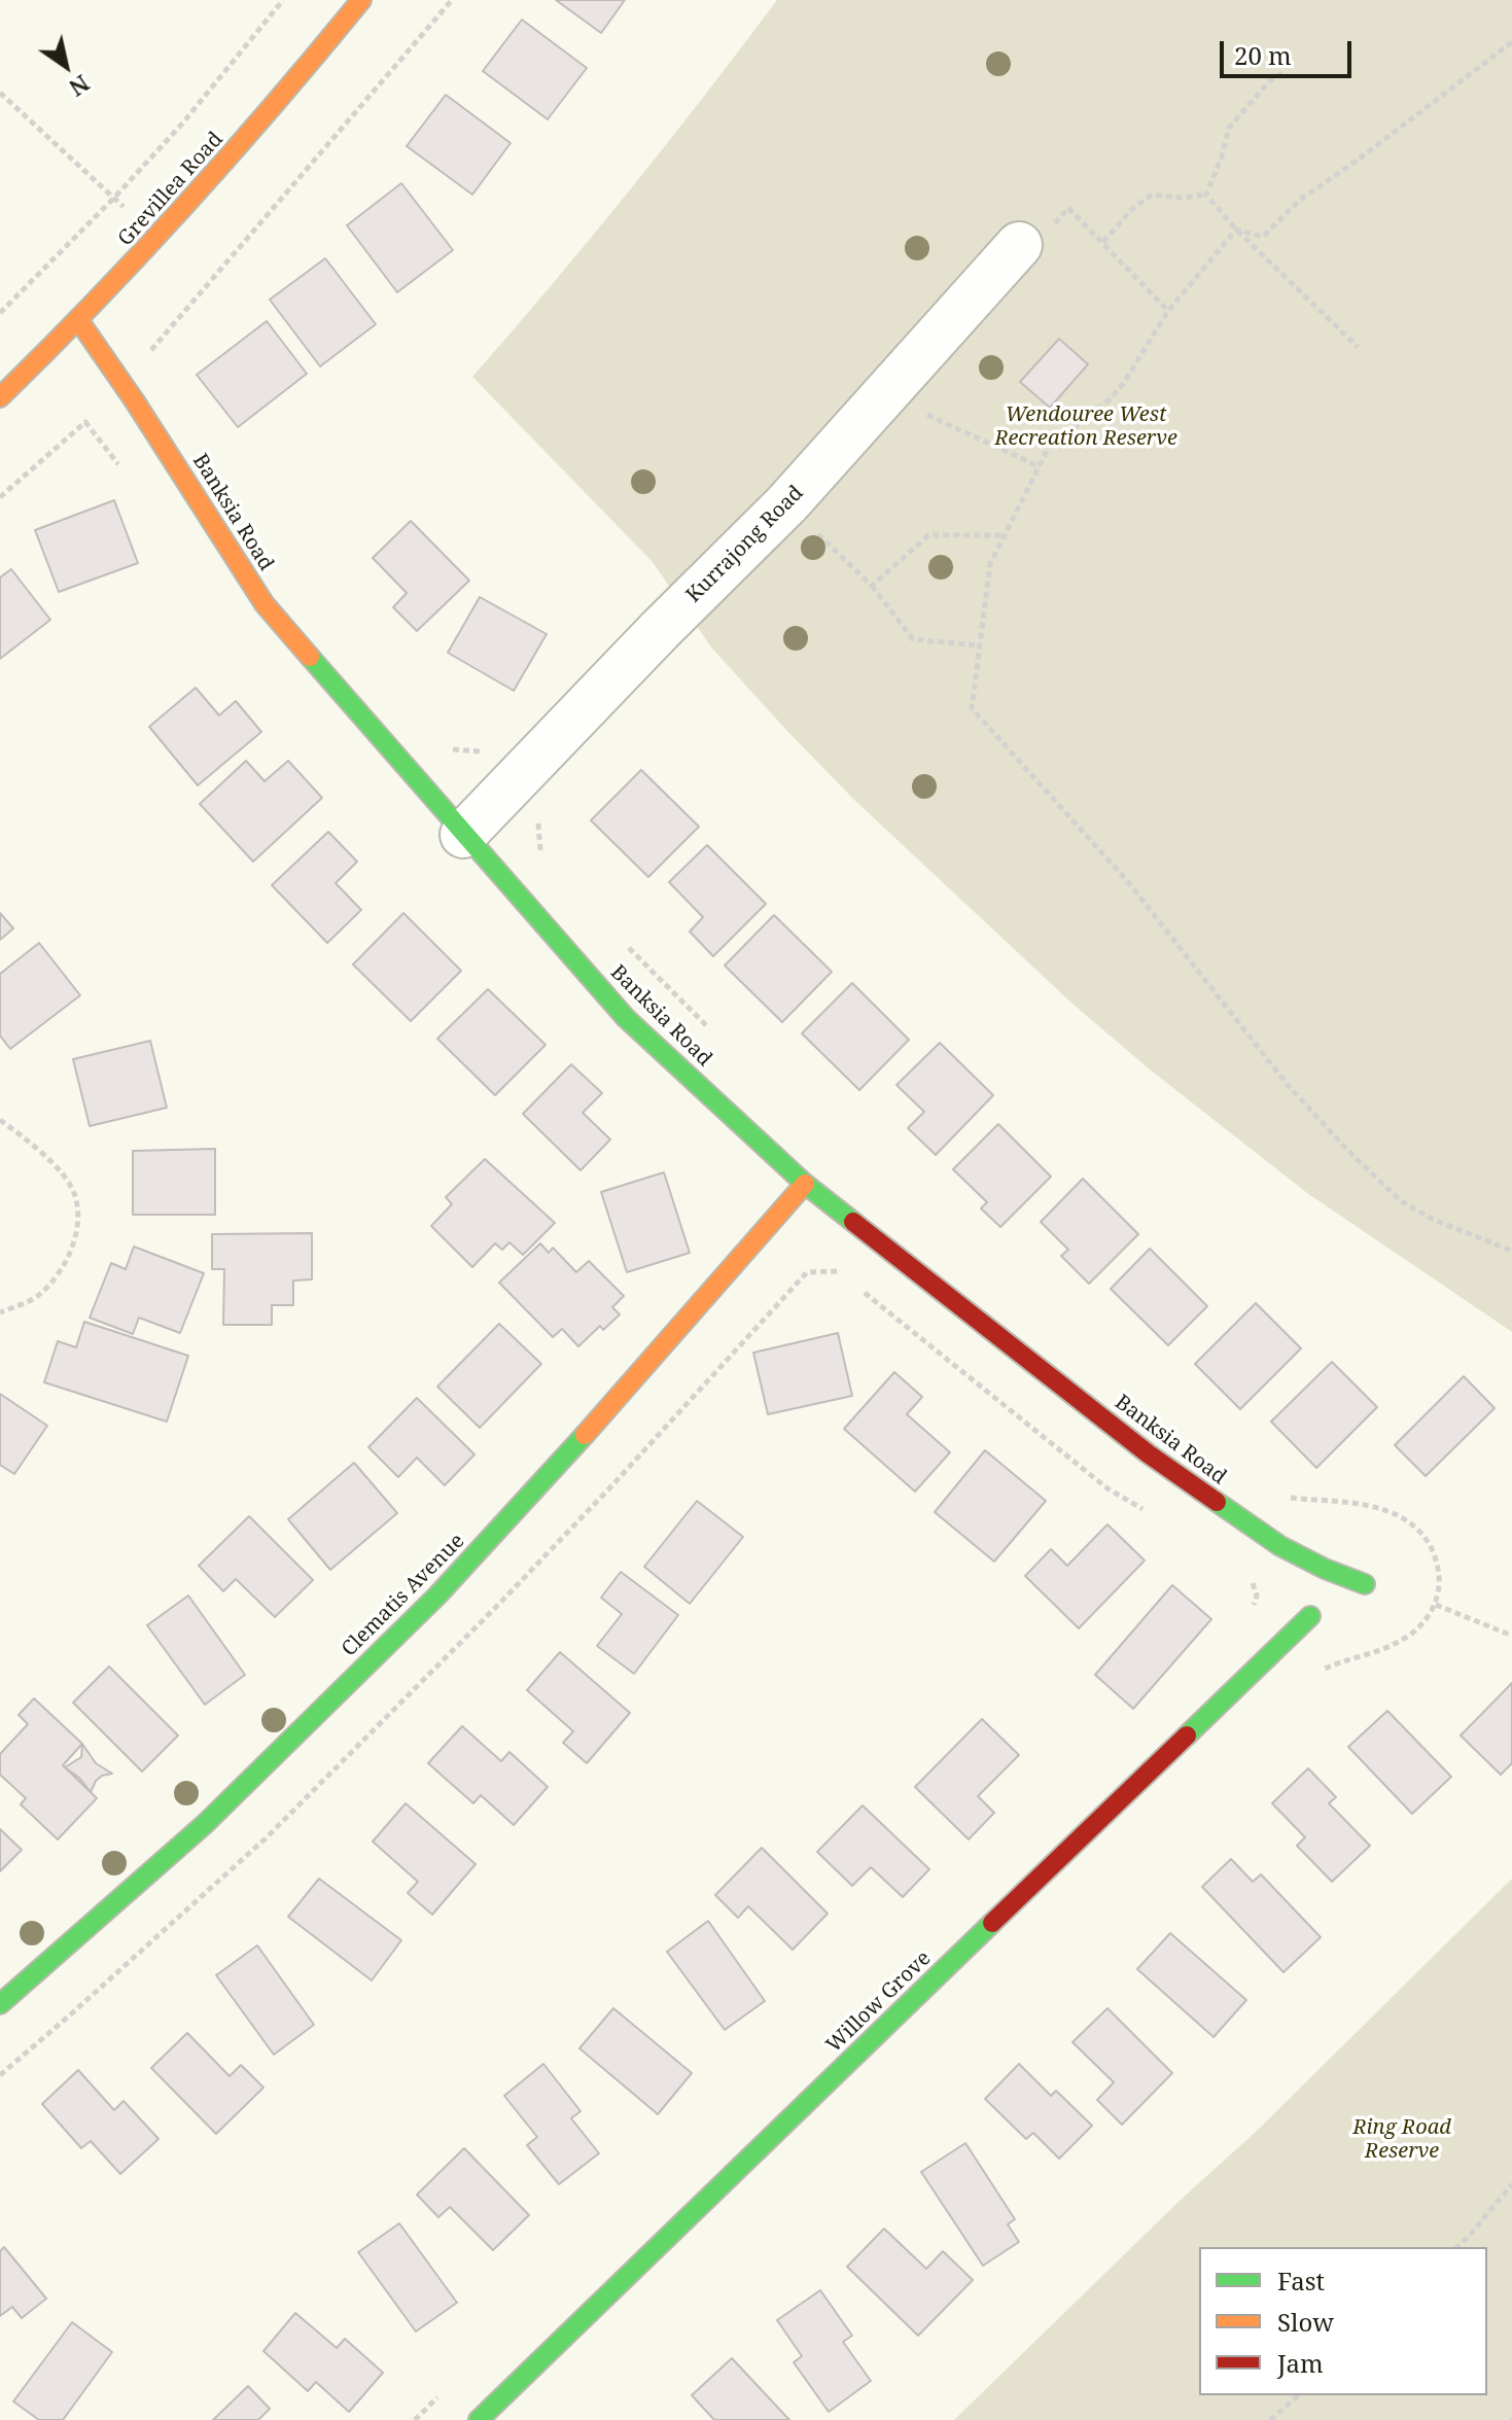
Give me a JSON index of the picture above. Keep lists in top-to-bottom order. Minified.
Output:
{"streets":{"street":["Grevillea Road","Banksia Road","Kurrajong Road","Clematis Avenue","Willow Grove"]},"crossings":[["Grevillea Road","Banksia Road"],["Banksia Road","Kurrajong Road"],["Banksia Road","Clematis Avenue"]],"parks":["Wendouree West Recreation Reserve","Ring Road Reserve"],"legend":["Fast","Slow","Jam"],"scale_bar":"20 m","north":"bottom right"}
